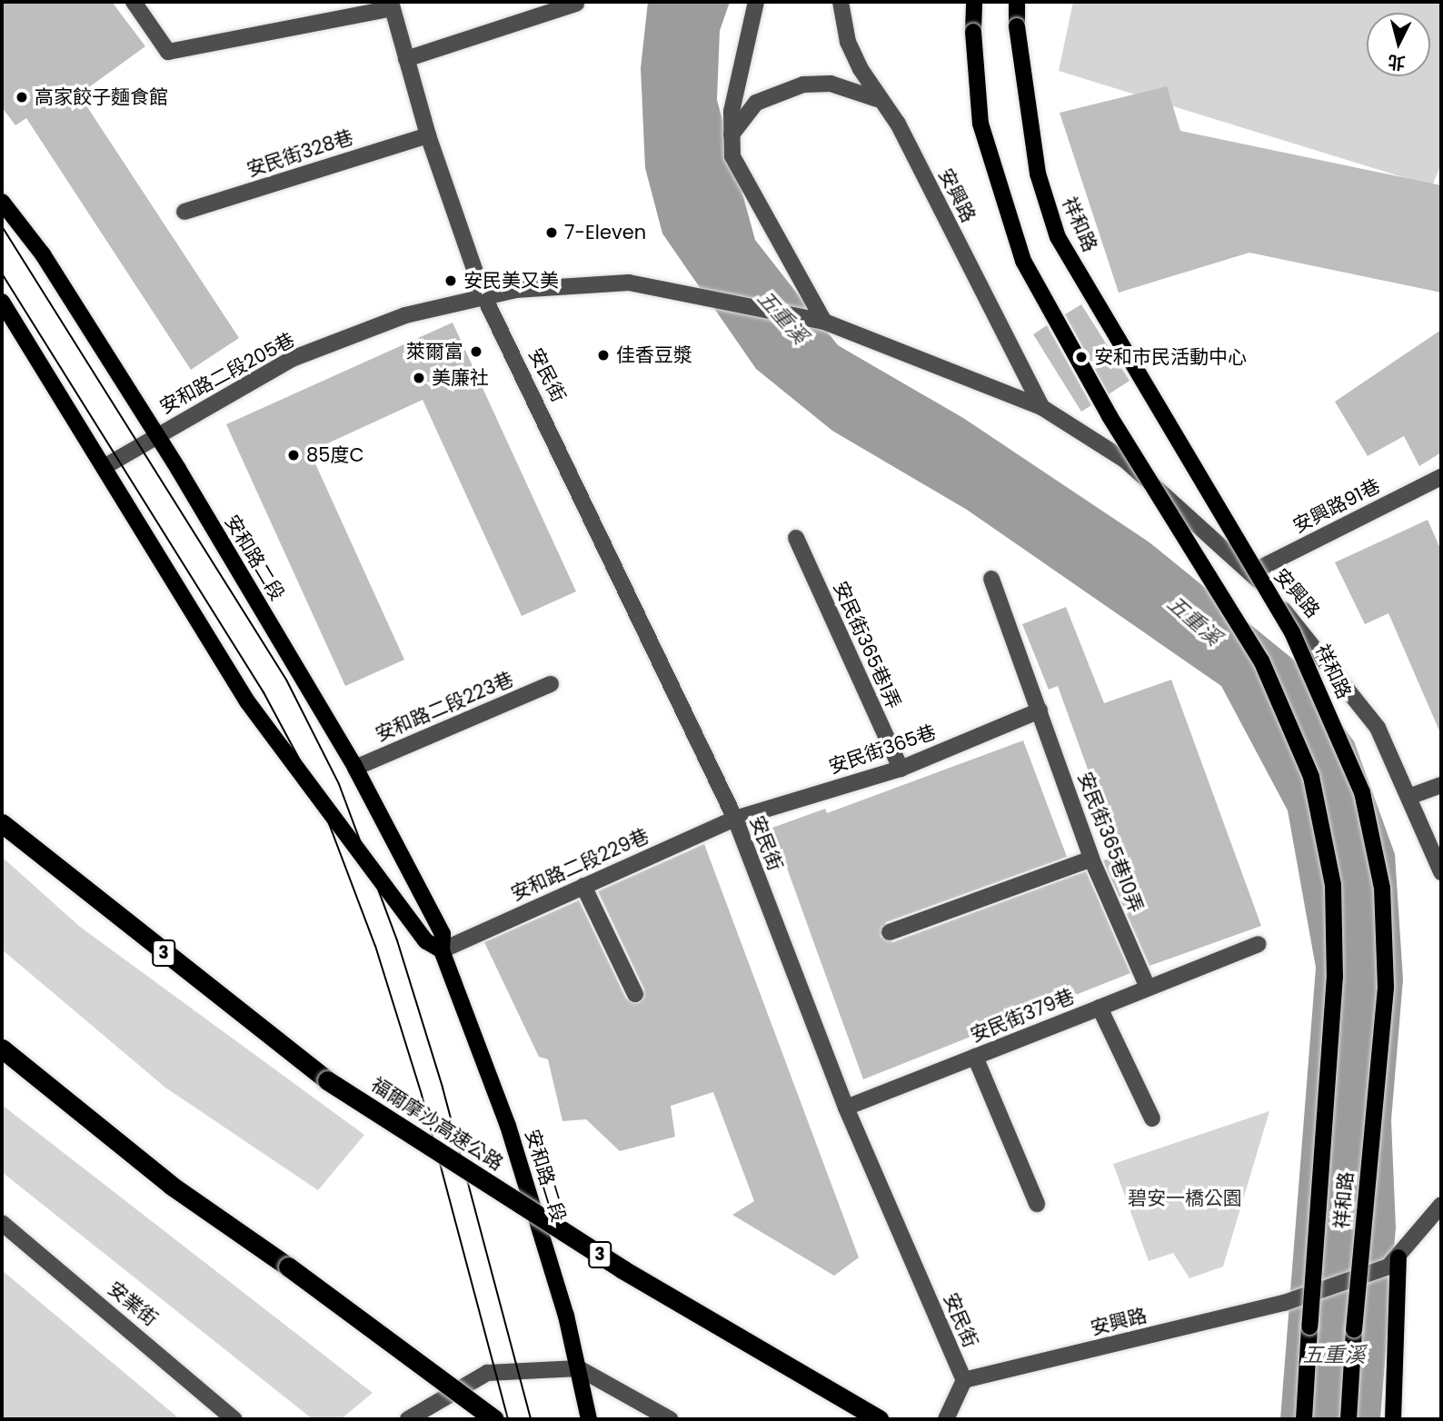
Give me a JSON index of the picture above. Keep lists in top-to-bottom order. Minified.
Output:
{"streets":{"highway":["3","福爾摩沙高速公路"],"main road":["祥和路","安和路二段"],"street":["安民街328巷","安興路","安和路二段205巷","安民街","安興路91巷","安民街365巷1弄","安和路二段223巷","安民街365巷","安民街365巷10弄","安和路二段229巷","安民街379巷","安業街"]},"crossings":[["安民街328巷","安民街"],["安興路","安和路二段205巷"],["安興路","安民街"],["安興路","安興路91巷"],["安和路二段205巷","安民街"],["安和路二段205巷","安和路二段"],["安民街","安民街365巷"],["安民街","安和路二段229巷"],["安民街","安民街379巷"],["安和路二段","安和路二段223巷"],["安和路二段","安和路二段229巷"],["安民街365巷1弄","安民街365巷"],["安民街365巷","安民街365巷10弄"],["安民街365巷","安和路二段229巷"]],"water":["五重溪"],"parks":["碧安一橋公園"],"places":["高家餃子麵食館","7-Eleven","安民美又美","萊爾富","佳香豆漿","安和市民活動中心","美廉社","85度C"],"north":"bottom"}
